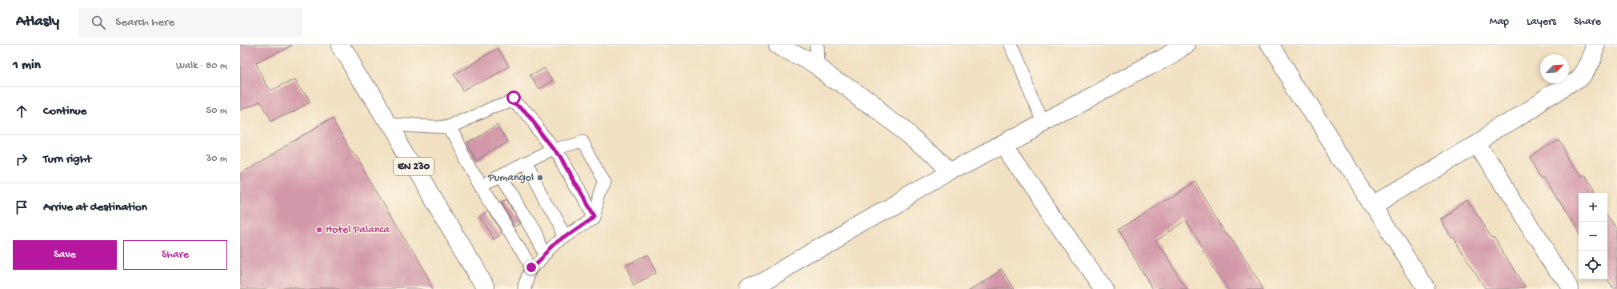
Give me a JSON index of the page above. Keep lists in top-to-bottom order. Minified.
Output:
{"streets":{"street":["EN 230"]},"places":["Pumangol","Hotel Palanca"],"north":"top right","page":{"header":"Atlasly","search":"Search here","nav":["Map","Layers","Share"],"heading":["1 min","Walk · 80 m"],"list":[["Continue","50 m"],["Turn right","30 m"],"Arrive at destination"],"map_buttons":["+","−"],"buttons":["Save","Share"]}}
